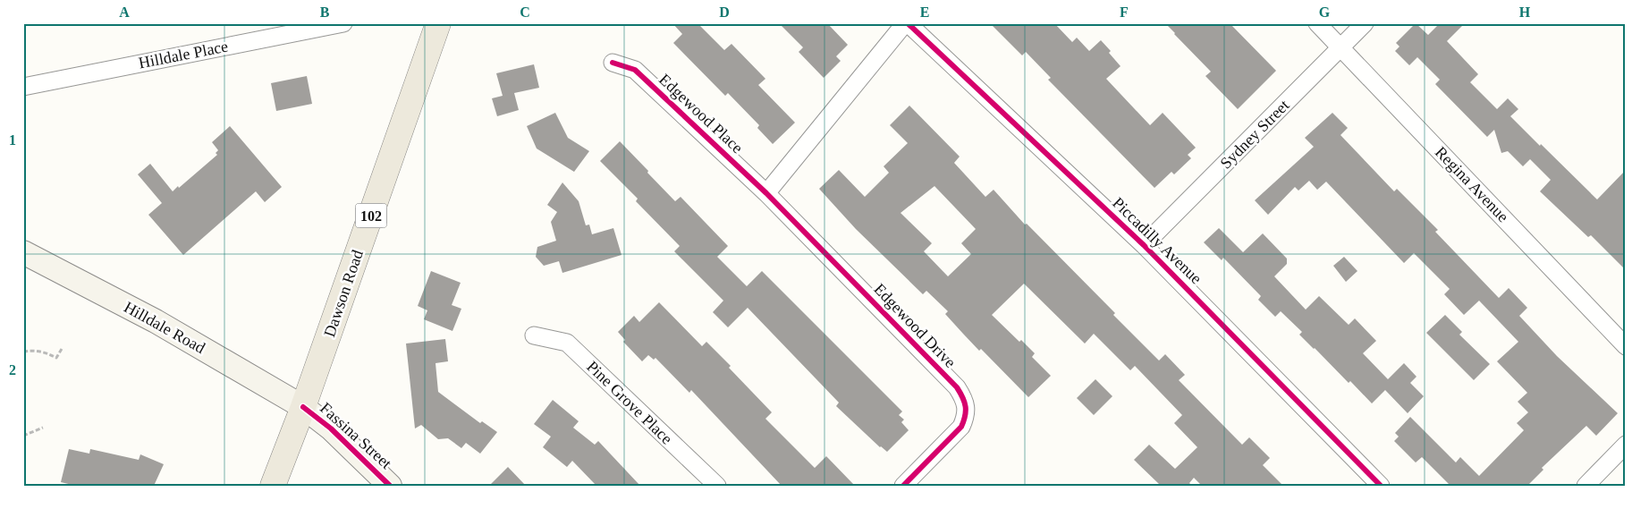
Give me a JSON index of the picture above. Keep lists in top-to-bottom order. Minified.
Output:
{"streets":{"main road":["102","Dawson Road","Hilldale Road","Fassina Street"],"street":["Hilldale Place","Edgewood Place","Sydney Street","Regina Avenue","Piccadilly Avenue","Edgewood Drive","Pine Grove Place"]},"crossings":[["Edgewood Place","Edgewood Drive"],["Sydney Street","Regina Avenue"],["Sydney Street","Piccadilly Avenue"],["Dawson Road","Hilldale Road"],["Dawson Road","Fassina Street"],["Hilldale Road","Fassina Street"]],"grid":{"columns":["A","B","C","D","E","F","G","H"],"rows":["1","2"]}}
